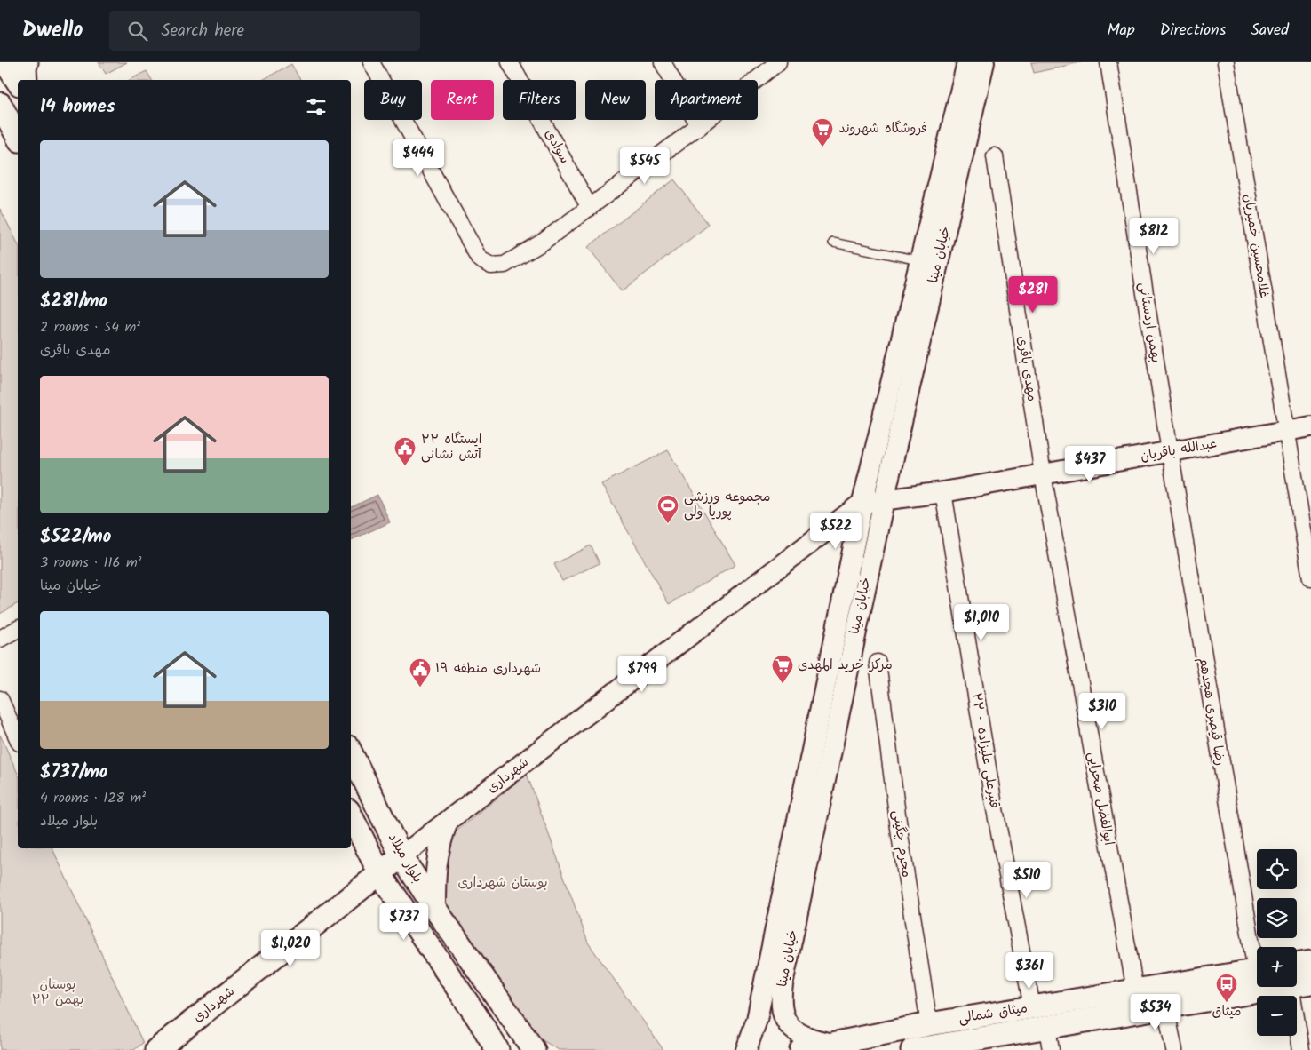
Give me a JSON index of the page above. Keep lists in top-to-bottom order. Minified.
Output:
{"streets":{"main road":["شهرداری","بلوار میلاد","میثاق شمالی"],"street":["سوادی","غلامحسین خمیریان","خیابان مینا","بهمن اردستانی","مهدی باقری","عبدالله باقریان","رضا قیصری هجدهم","قنبرعلی علیزاده - ۲۲","ابوالفضل صحرایی","محرم چگینی"]},"crossings":[["غلامحسین خمیریان","عبدالله باقریان"],["خیابان مینا","عبدالله باقریان"],["خیابان مینا","شهرداری"],["خیابان مینا","میثاق شمالی"],["بهمن اردستانی","عبدالله باقریان"],["بهمن اردستانی","رضا قیصری هجدهم"],["مهدی باقری","عبدالله باقریان"],["مهدی باقری","ابوالفضل صحرایی"],["عبدالله باقریان","رضا قیصری هجدهم"],["عبدالله باقریان","قنبرعلی علیزاده - ۲۲"],["عبدالله باقریان","شهرداری"],["عبدالله باقریان","ابوالفضل صحرایی"],["قنبرعلی علیزاده - ۲۲","میثاق شمالی"],["شهرداری","بلوار میلاد"],["ابوالفضل صحرایی","میثاق شمالی"],["محرم چگینی","میثاق شمالی"]],"parks":["بوستان شهرداری","بوستان ۲۲ بهمن"],"places":{"supermarket":["فروشگاه شهروند","مرکز خرید المهدی"],"public building":["ایستگاه ۲۲ آتش نشانی","شهرداری منطقه ۱۹"],"sports":["مجموعه ورزشی پوریا ولی"],"bus stop":["میثاق"]},"page":{"header":"Dwello","search":"Search here","nav":["Map","Directions","Saved"],"chip":["Buy","Rent","Filters","New","Apartment"],"heading":"14 homes","list":[{"name":"$281/mo","note":"2 rooms · 54 m² · مهدی باقری"},{"name":"$522/mo","note":"3 rooms · 116 m² · خیابان مینا"},{"name":"$737/mo","note":"4 rooms · 128 m² · بلوار میلاد"}],"price":["$444","$545","$812","$281","$437","$522","$1,010","$799","$310","$510","$737","$1,020","$361","$534"],"map_buttons":["+","−"]}}
